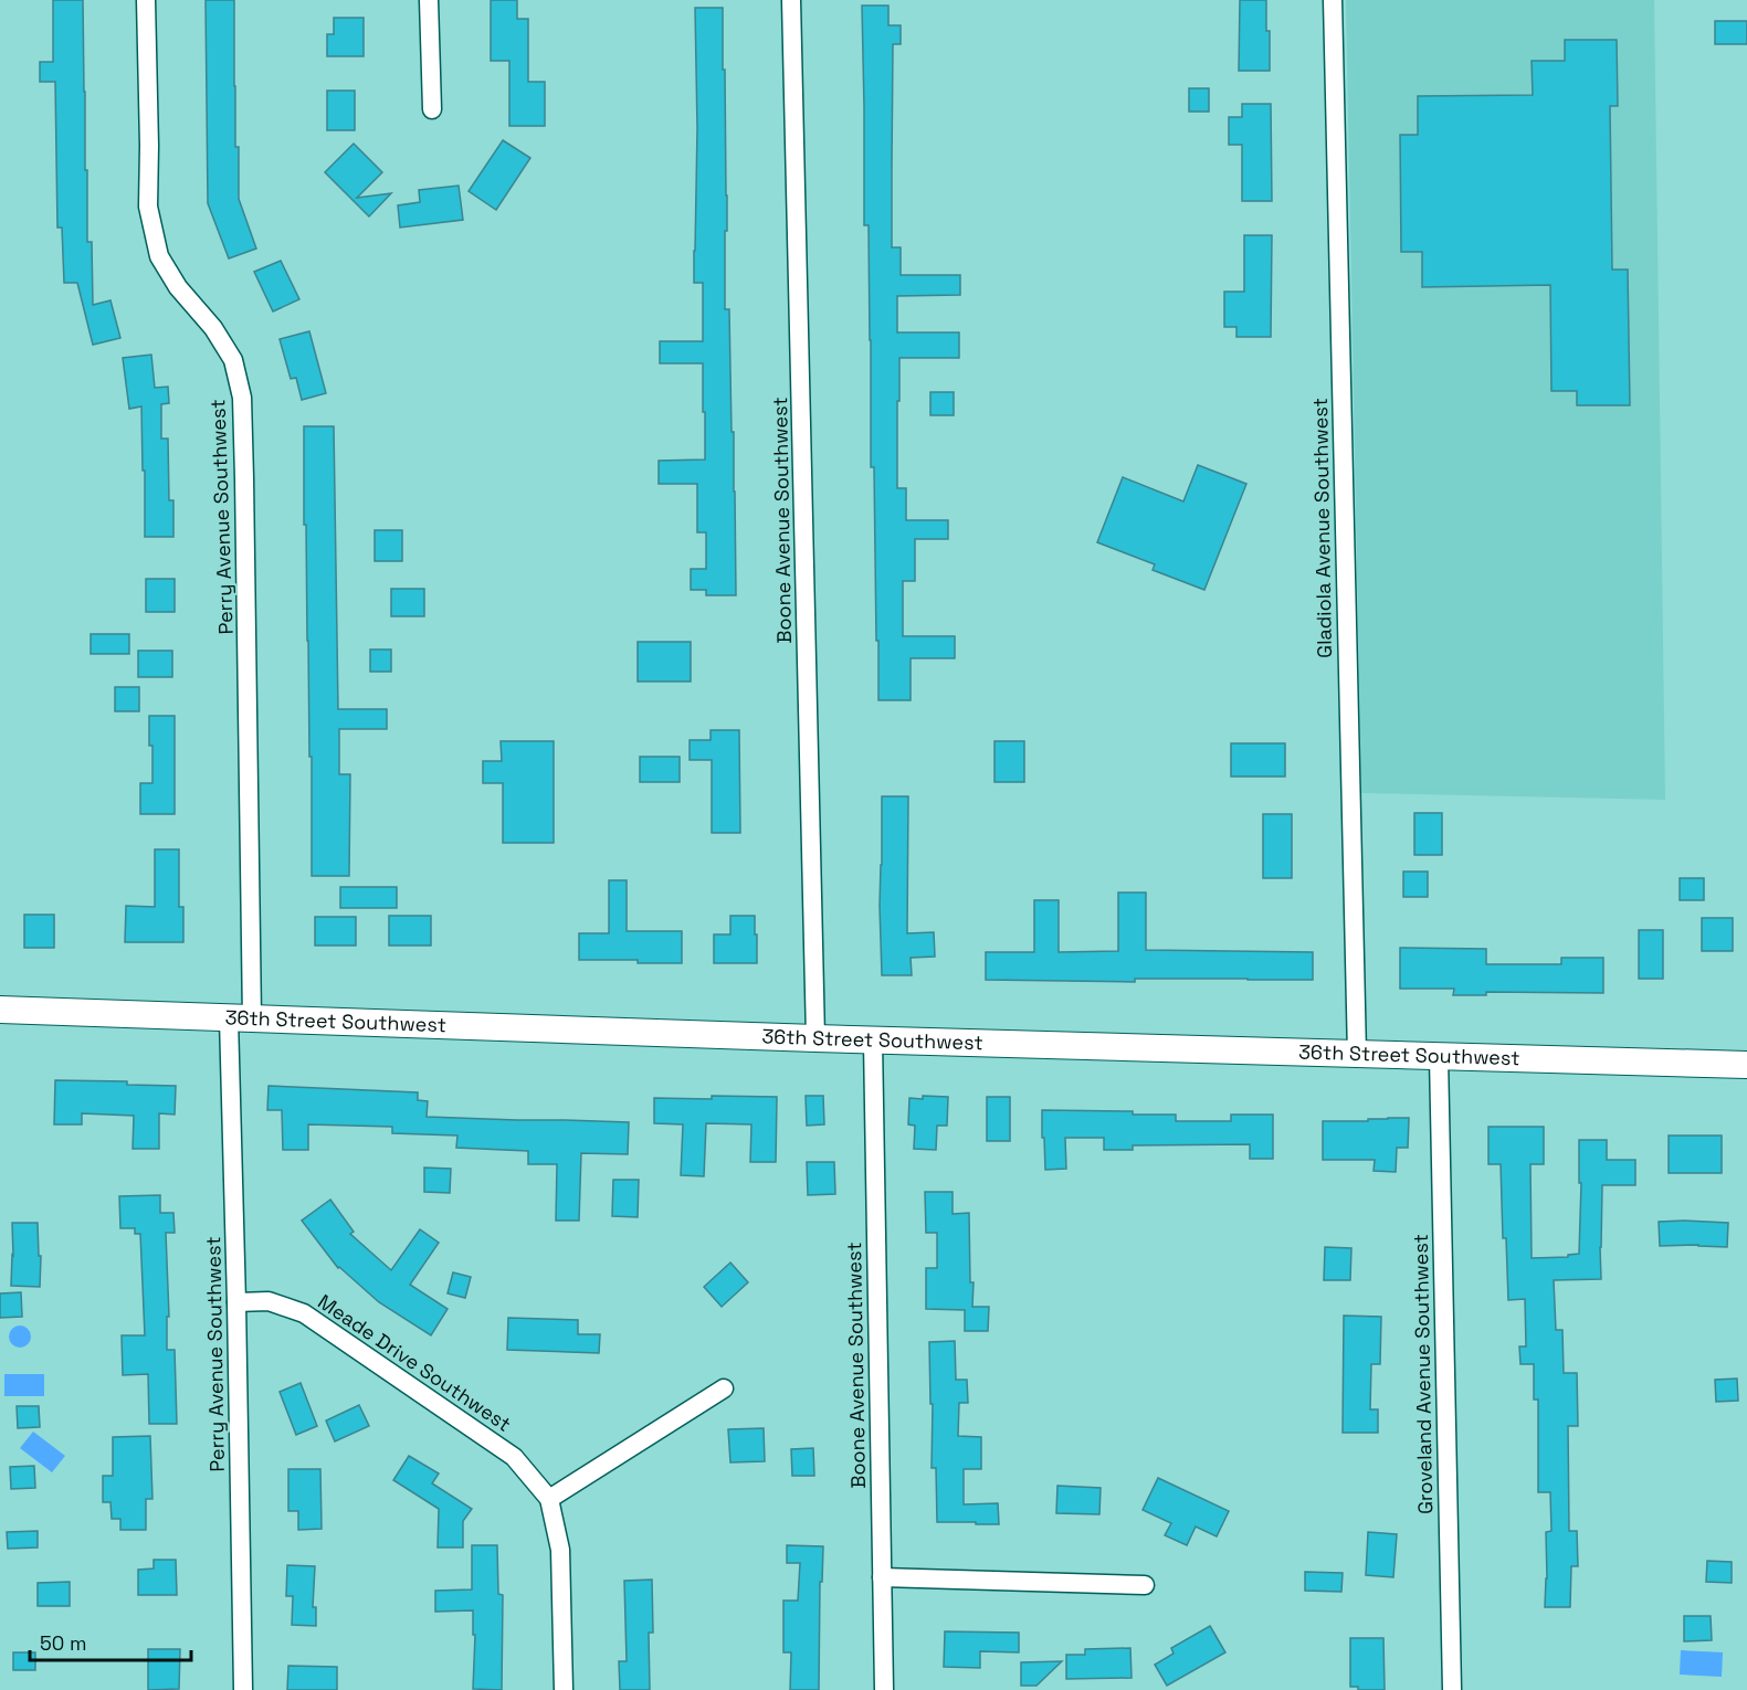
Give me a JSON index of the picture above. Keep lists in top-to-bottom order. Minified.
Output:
{"streets":{"street":["Perry Avenue Southwest","Boone Avenue Southwest","Gladiola Avenue Southwest","36th Street Southwest","Meade Drive Southwest","Groveland Avenue Southwest"]},"crossings":[["Perry Avenue Southwest","36th Street Southwest"],["Perry Avenue Southwest","Meade Drive Southwest"],["Boone Avenue Southwest","36th Street Southwest"],["Gladiola Avenue Southwest","36th Street Southwest"],["36th Street Southwest","Groveland Avenue Southwest"]],"scale_bar":"50 m"}
